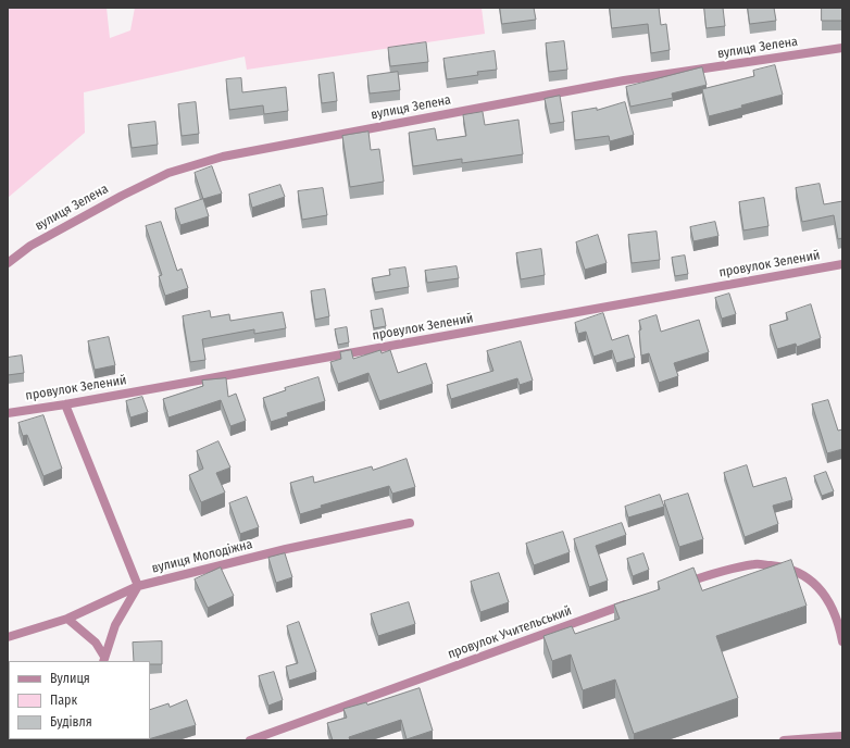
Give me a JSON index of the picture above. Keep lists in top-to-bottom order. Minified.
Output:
{"streets":{"street":["вулиця Зелена","провулок Зелений","вулиця Молодіжна","провулок Учительський"]},"legend":["Вулиця","Парк","Будівля"]}
